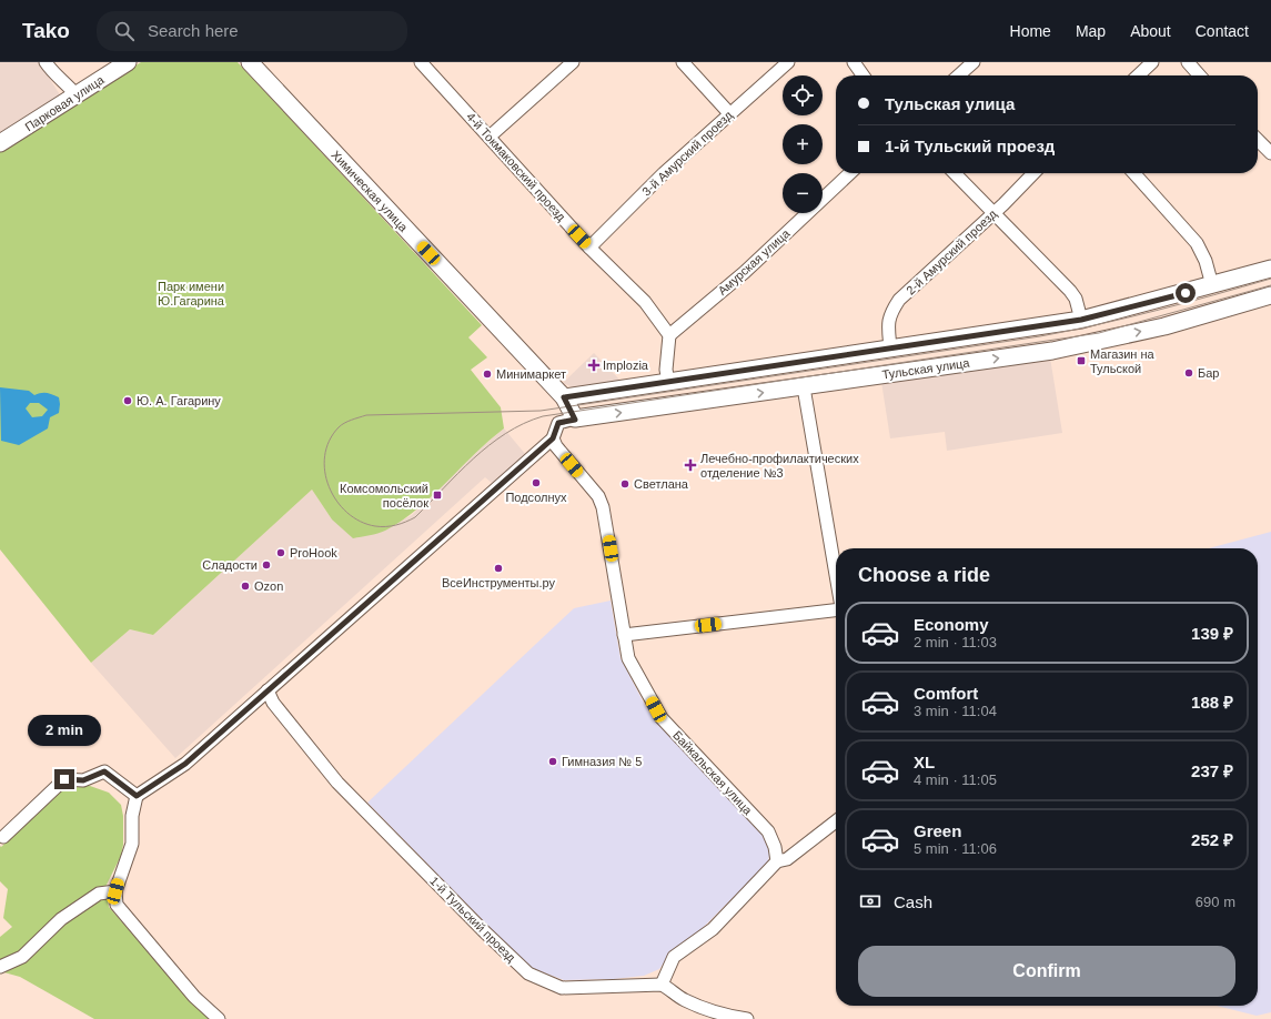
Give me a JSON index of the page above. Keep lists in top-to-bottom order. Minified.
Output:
{"streets":{"street":["Парковая улица","3-й Амурский проезд","4-й Токмаковский проезд","Химическая улица","2-й Амурский проезд","Амурская улица","Тульская улица","Байкальская улица","1-й Тульский проезд"]},"crossings":[["3-й Амурский проезд","4-й Токмаковский проезд"],["4-й Токмаковский проезд","Амурская улица"],["Химическая улица","Тульская улица"],["2-й Амурский проезд","Тульская улица"],["Тульская улица","Байкальская улица"],["Тульская улица","1-й Тульский проезд"]],"parks":["Парк имени Ю.Гагарина"],"places":{"transit":["Магазин на Тульской","Комсомольский посёлок"],"health":["Implozia","Лечебно-профилактических отделение №3"],"other":["Бар","Минимаркет","Ю. А. Гагарину","Подсолнух","Светлана","ProHook","Сладости","ВсеИнструменты.ру","Ozon","Гимназия № 5"]},"page":{"header":"Tako","search":"Search here","nav":["Home","Map","About","Contact"],"map_buttons":["+","−"],"banner":["Тульская улица","1-й Тульский проезд"],"heading":"Choose a ride","list":[{"name":"Economy","note":"2 min · 11:03","value":"139 ₽"},{"name":"Comfort","note":"3 min · 11:04","value":"188 ₽"},{"name":"XL","note":"4 min · 11:05","value":"237 ₽"},{"name":"Green","note":"5 min · 11:06","value":"252 ₽"}],"bubble":"2 min","pay":["Cash","690 m"],"buttons":"Confirm"}}
